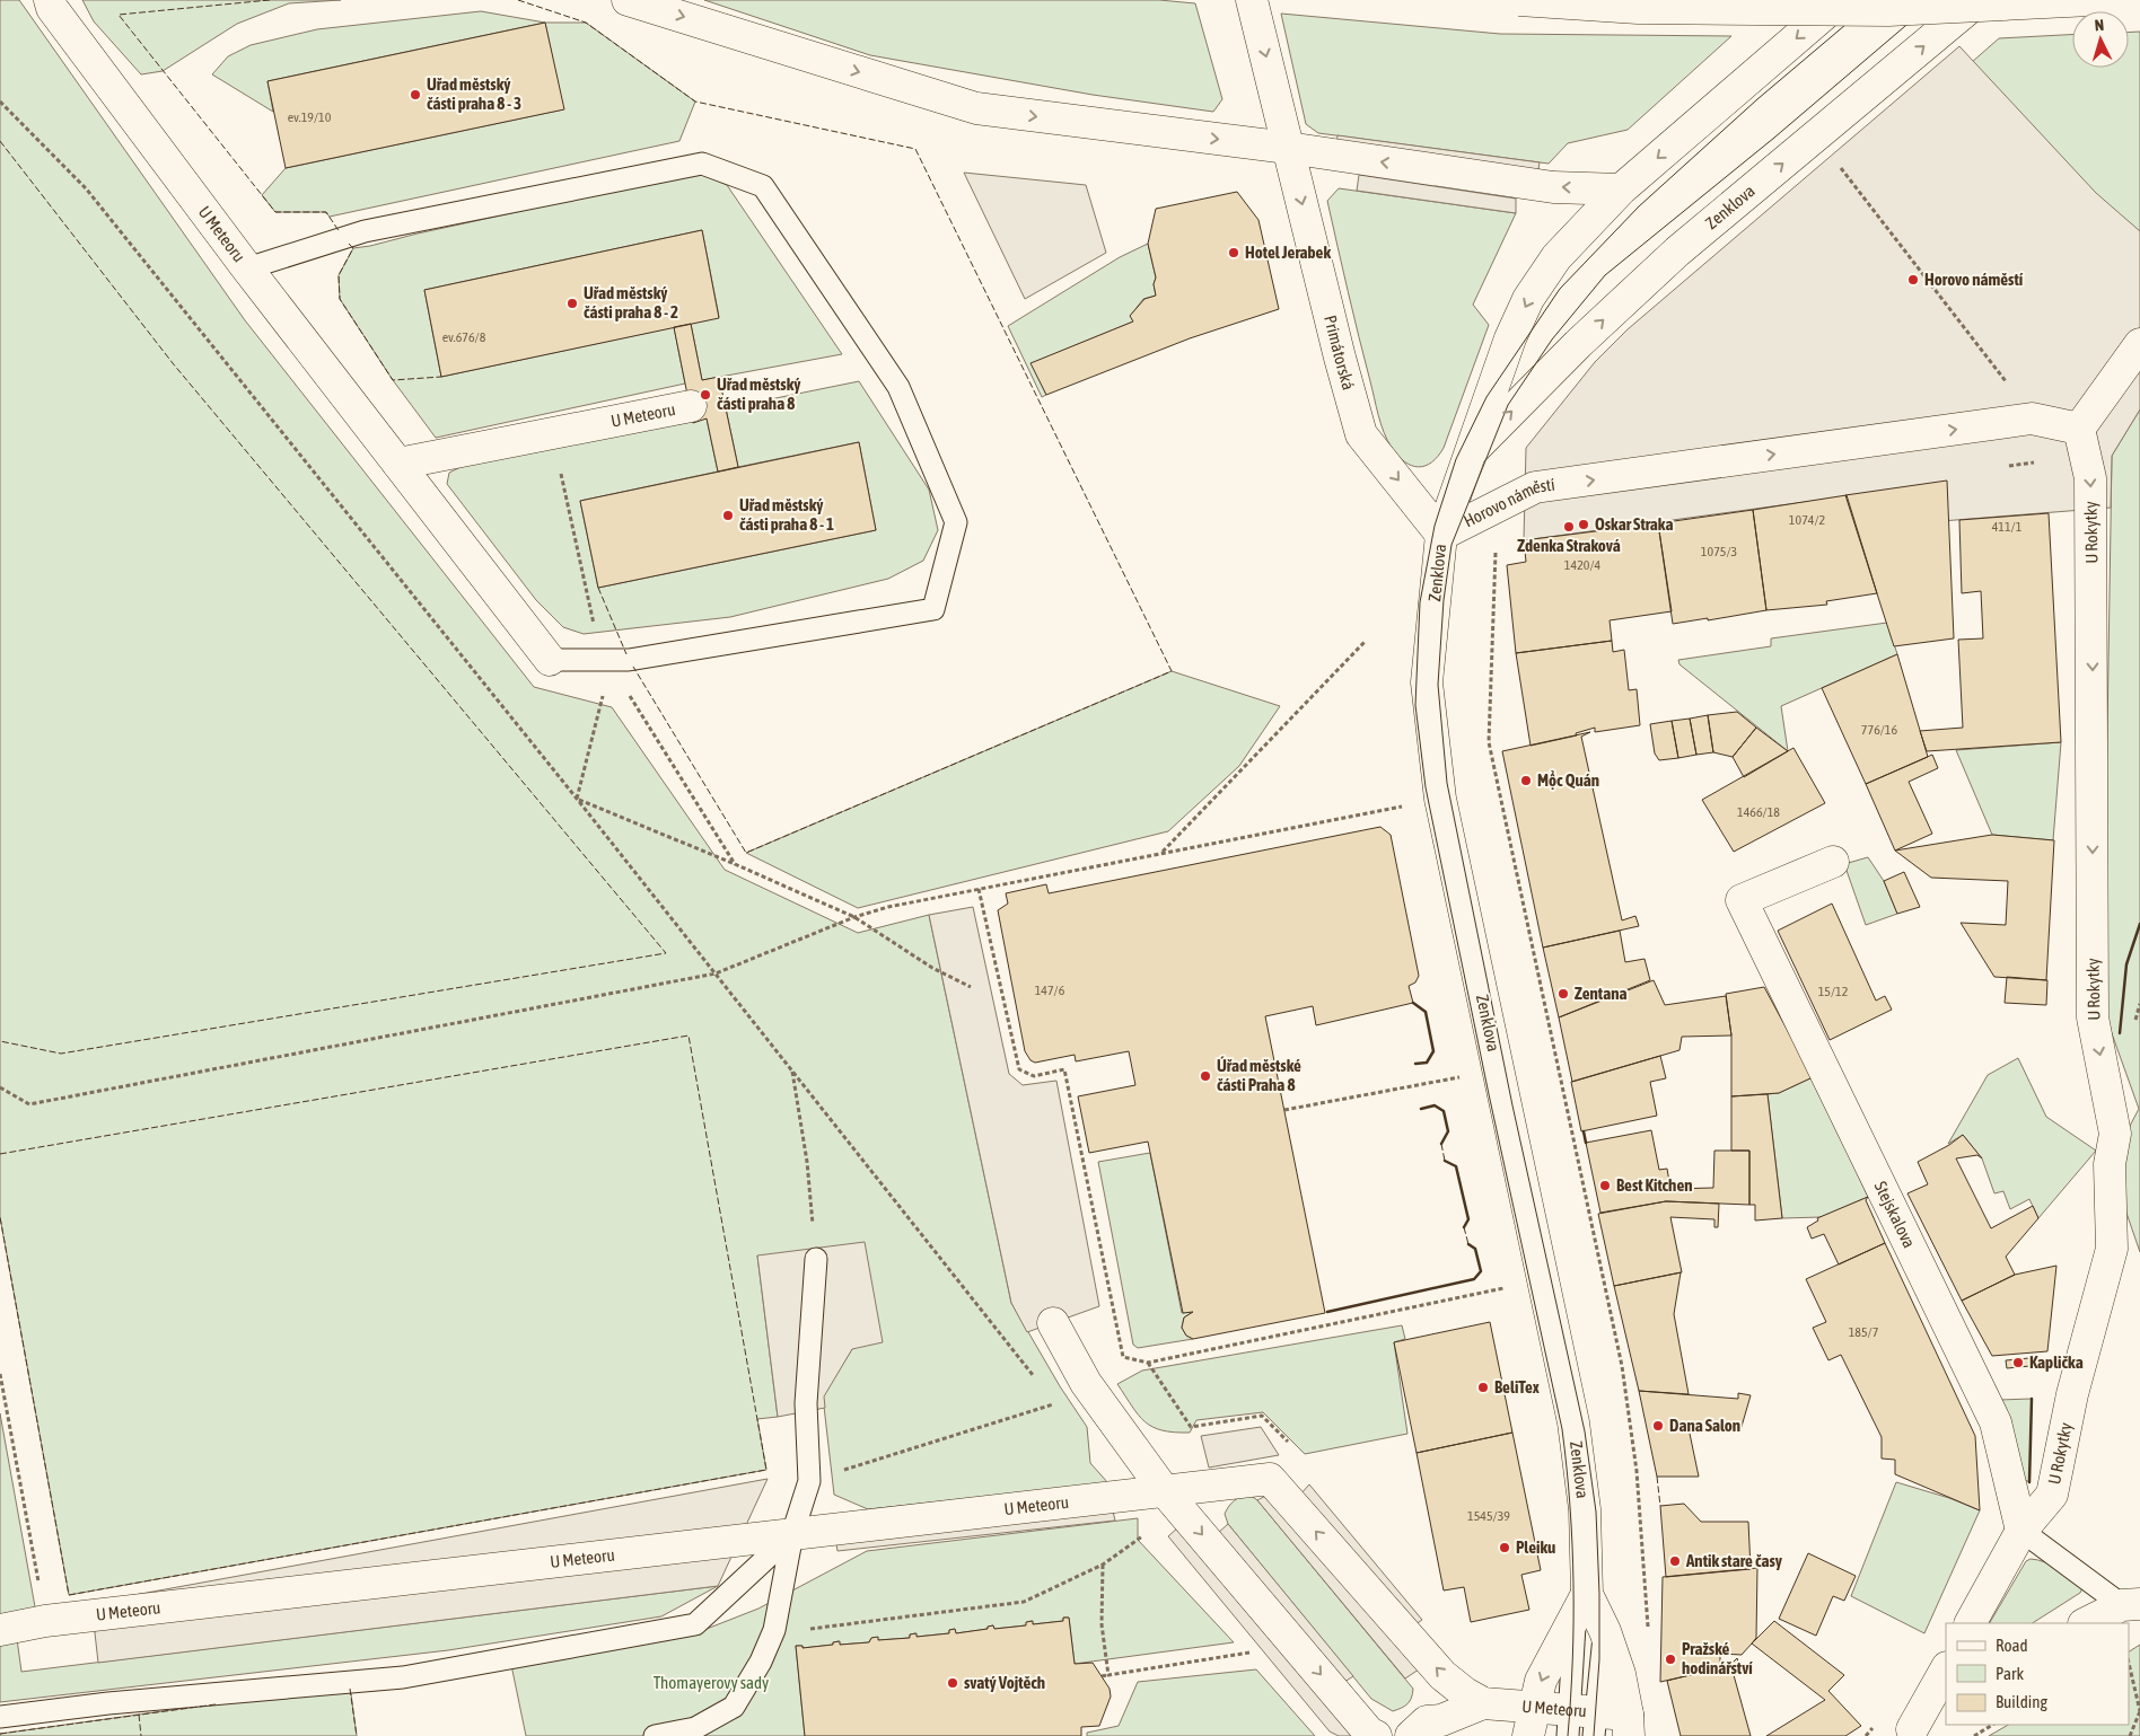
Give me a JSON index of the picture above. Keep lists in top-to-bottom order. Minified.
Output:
{"streets":{"street":["Zenklova","U Meteoru","Primátorská","Horovo náměstí","U Rokytky","Stejskalova"]},"crossings":[["Zenklova","U Meteoru"],["Zenklova","Primátorská"],["Zenklova","Horovo náměstí"],["Primátorská","Horovo náměstí"],["Horovo náměstí","U Rokytky"],["U Rokytky","Stejskalova"]],"one_way":["Primátorská","Horovo náměstí","U Rokytky"],"parks":["Thomayerovy sady"],"places":["Uřad městský části praha 8 - 3","Hotel Jerabek","Horovo náměstí","Uřad městský části praha 8 - 2","Uřad městský části praha 8","Uřad městský části praha 8 - 1","Oskar Straka","Zdenka Straková","Mộ̉c Quán","Zentana","Úřad městské části Praha 8","Best Kitchen","Kaplička","BeliTex","Dana Salon","Pleiku","Antik stare časy","Pražské hodinářství","svatý Vojtěch"],"house_numbers":["ev.19/10","ev.676/8","1074/2","411/1","1075/3","1420/4","776/16","1466/18","147/6","15/12","185/7","1545/39"],"legend":["Road","Park","Building"],"north":"top"}
